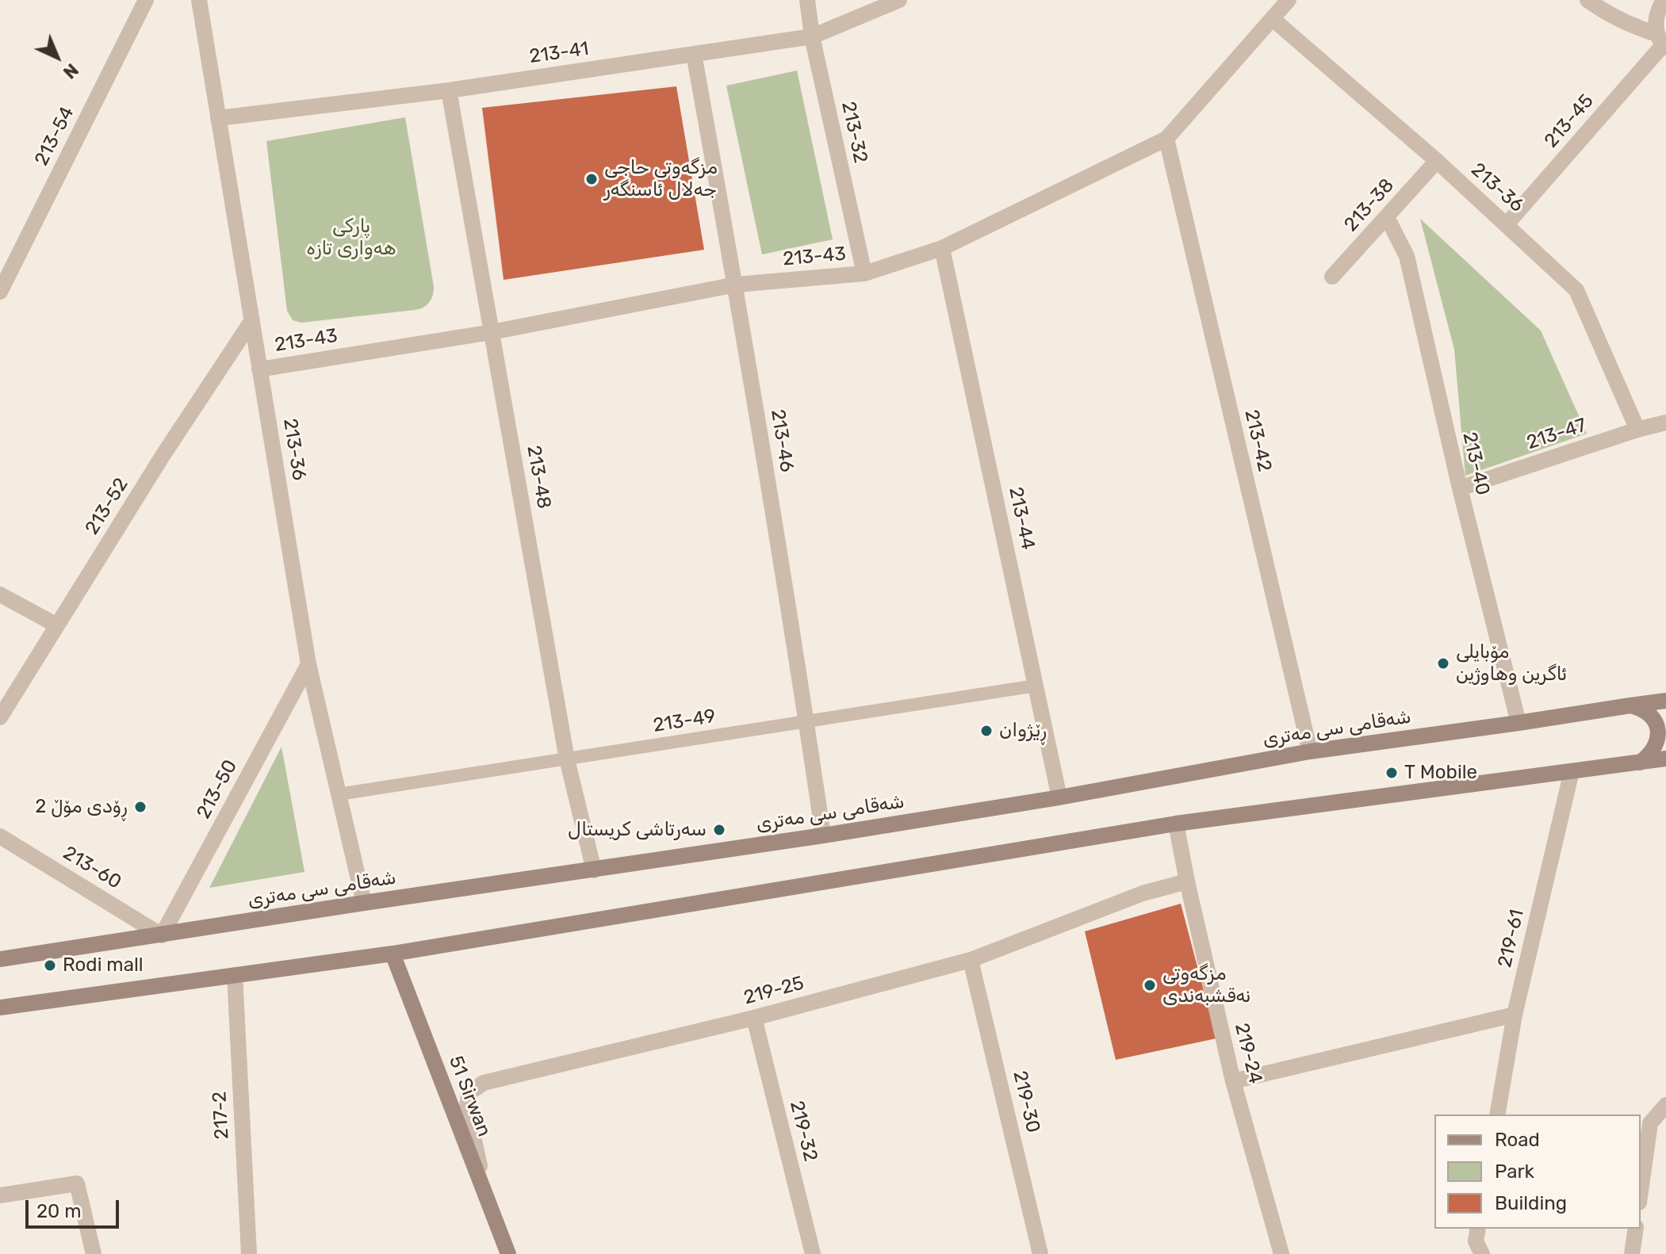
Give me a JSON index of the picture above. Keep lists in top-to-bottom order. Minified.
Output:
{"streets":{"main road":["شەقامی سی مەتری","51 Sirwan"],"street":["213-41","213-45","213-32","213-54","213-36","213-38","213-43","213-47","213-46","213-42","213-40","213-48","213-52","213-44","213-50","213-60","219-61","219-25","219-24","219-30","217-2","219-32"],"lane":["213-49"]},"crossings":[["213-41","213-32"],["213-41","213-36"],["213-41","213-46"],["213-41","213-48"],["213-45","213-36"],["213-32","213-43"],["213-36","213-38"],["213-36","213-43"],["213-36","213-47"],["213-36","213-52"],["213-36","213-49"],["213-36","شەقامی سی مەتری"],["213-36","213-50"],["213-38","213-40"],["213-43","213-46"],["213-43","213-42"],["213-43","213-48"],["213-43","213-44"],["213-47","213-40"],["213-46","213-49"],["213-46","شەقامی سی مەتری"],["213-42","شەقامی سی مەتری"],["213-40","شەقامی سی مەتری"],["213-48","213-49"],["213-48","شەقامی سی مەتری"],["213-44","213-49"],["213-44","شەقامی سی مەتری"],["شەقامی سی مەتری","213-50"],["شەقامی سی مەتری","213-60"],["213-50","213-60"],["219-25","219-24"],["219-25","51 Sirwan"],["219-25","219-30"],["219-25","219-32"]],"parks":["پارکی هەواری تازە"],"places":["مزگەوتی حاجی جەلال ئاسنگەر","مۆبایلی ئاگرین وهاوژین","ڕێژوان","T Mobile","ڕۆدی مۆڵ 2","سەرتاشی کریستال","Rodi mall","مزگەوتی نەقشبەندی"],"legend":["Road","Park","Building"],"scale_bar":"20 m","north":"bottom right"}
